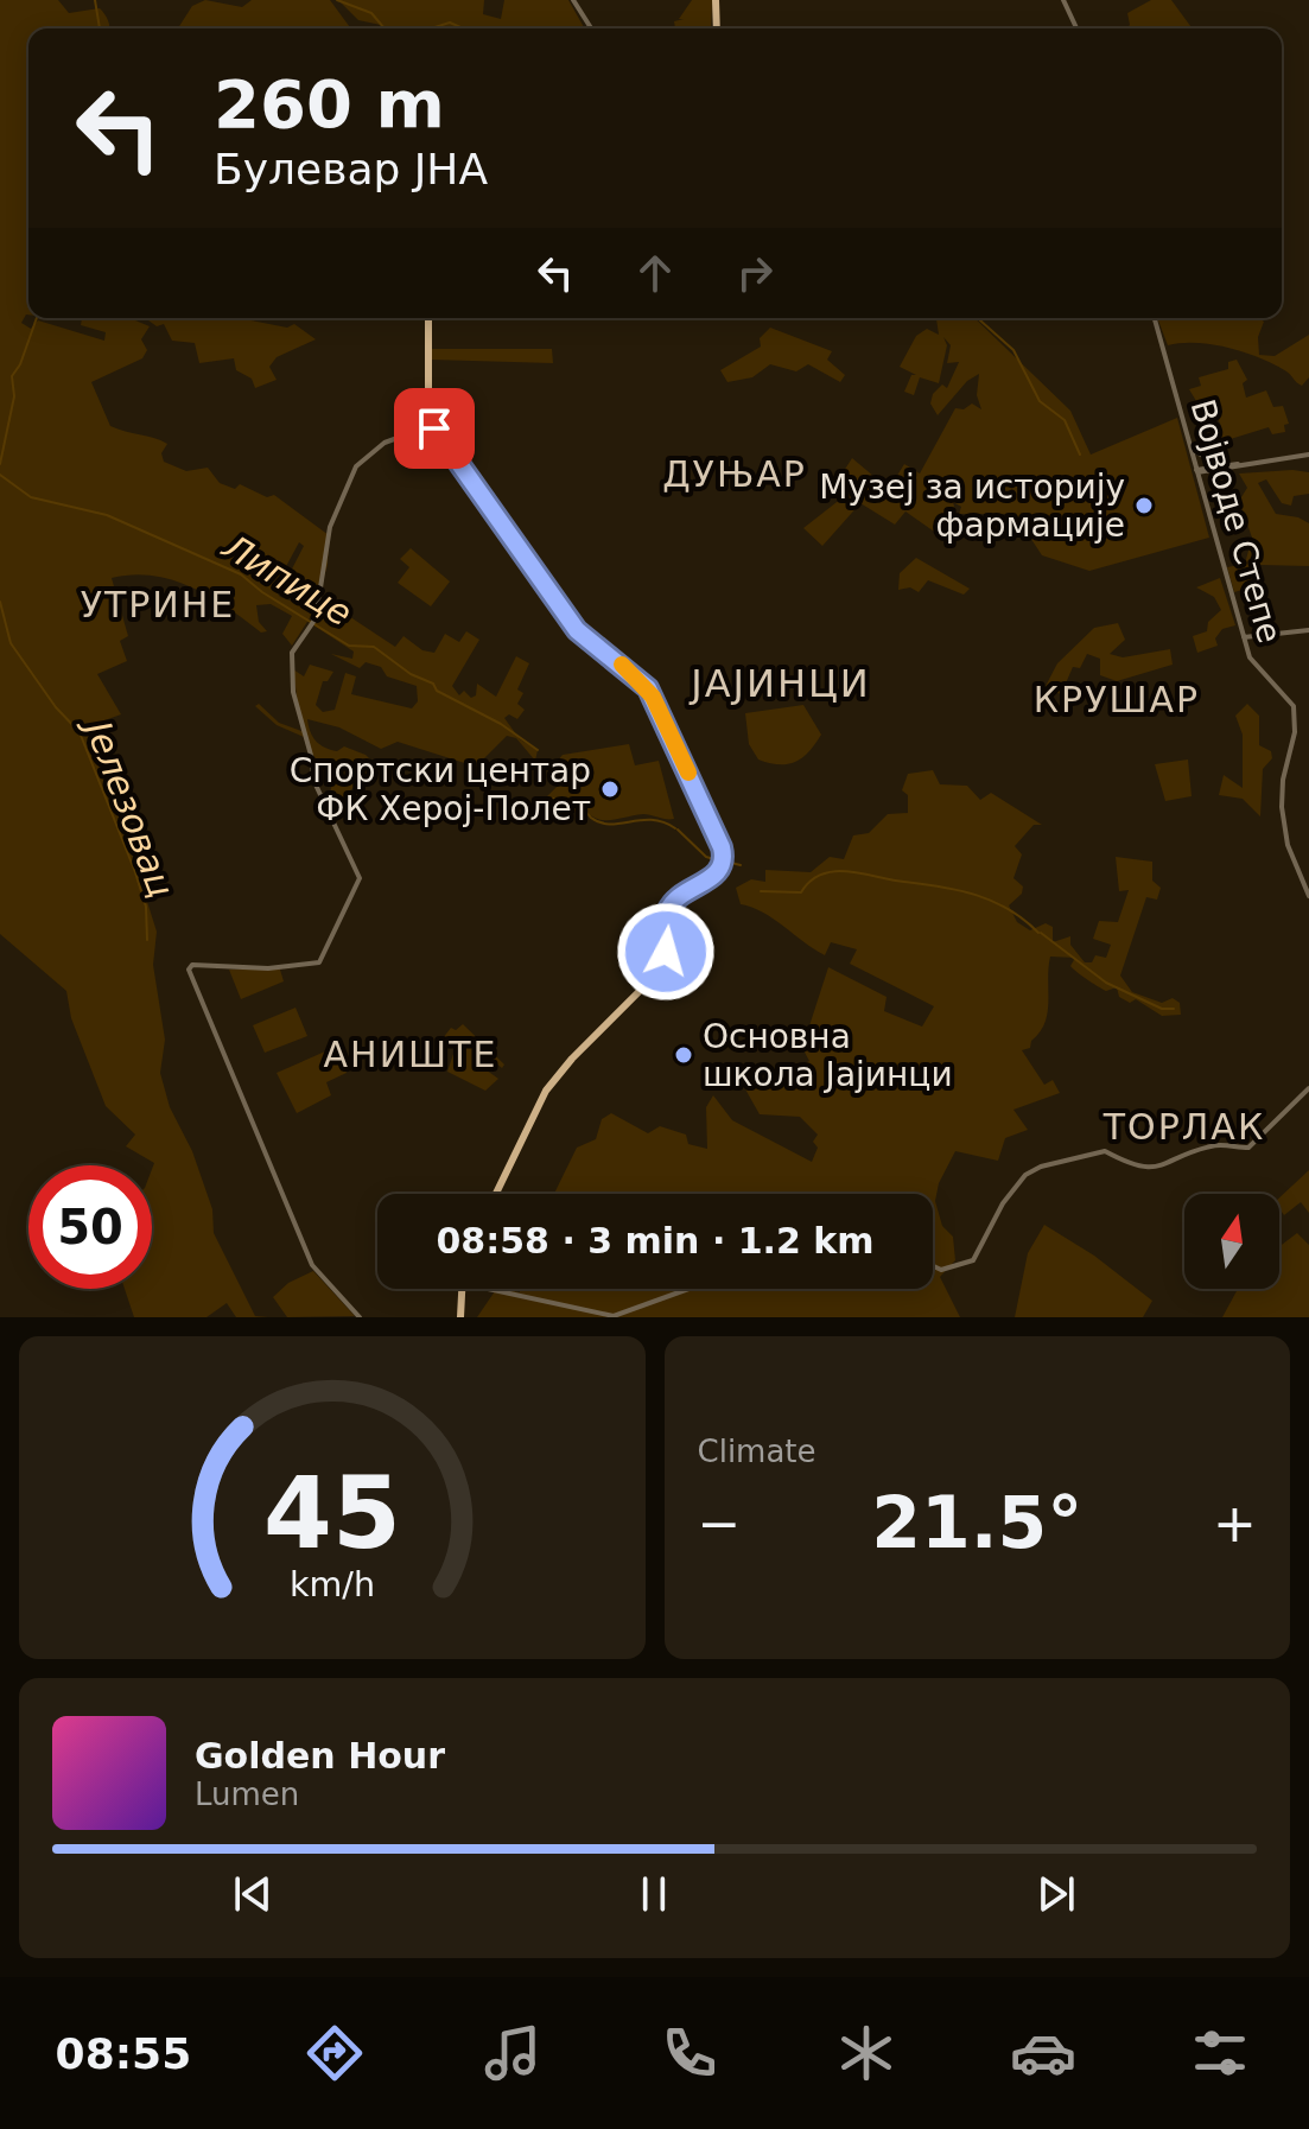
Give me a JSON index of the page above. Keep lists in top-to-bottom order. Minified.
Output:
{"streets":{"street":["Војводе Степе"]},"districts":["ДУЊАР","УТРИНЕ","ЈАЈИНЦИ","КРУШАР","АНИШТЕ","ТОРЛАК"],"water":["Липице","Јелезовац"],"places":["Музеј за историју фармације","Спортски центар ФК Херој-Полет","Основна школа Јајинци"],"north":"top","page":{"turn":["260 m","Булевар ЈНА"],"limit":"50","trip":"08:58 · 3 min · 1.2 km","tile":"Climate","heat":["−","21.5°","+"],"song":["Golden Hour","Lumen"],"tabs":"08:55","gauge":["45","km/h"]}}
